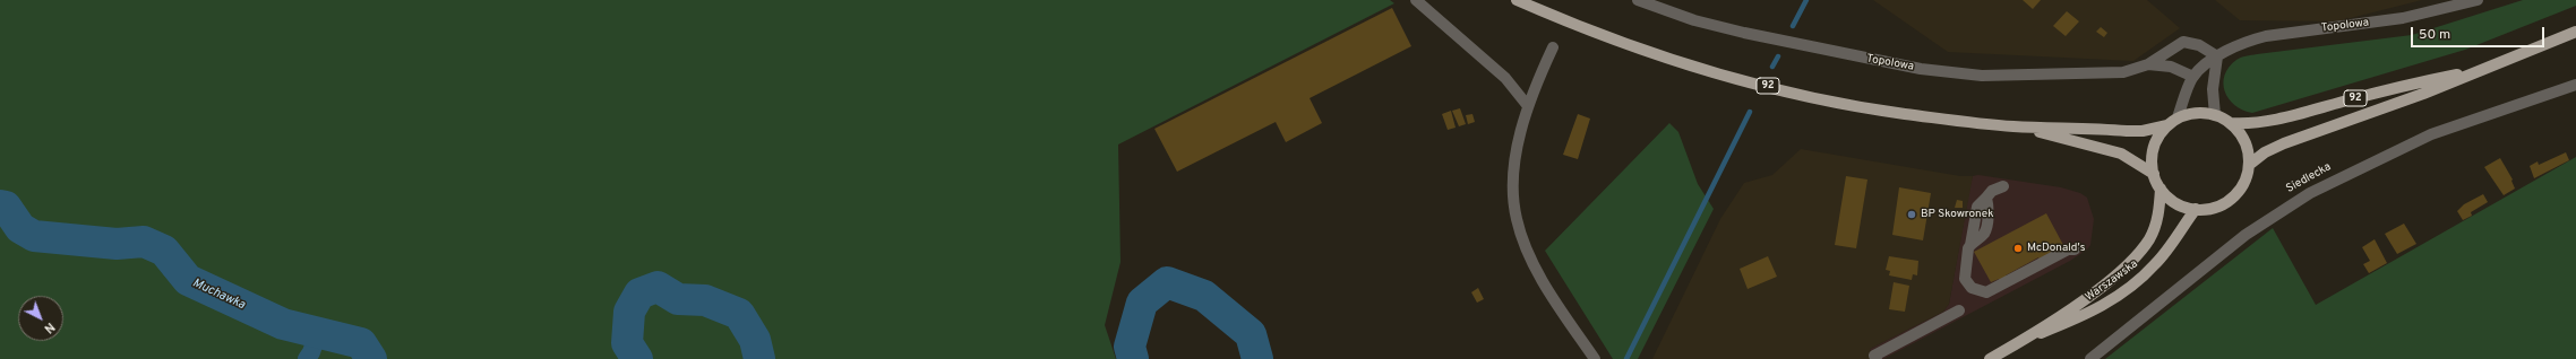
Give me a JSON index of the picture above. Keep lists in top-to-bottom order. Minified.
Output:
{"streets":{"main road":["92","Warszawska"],"street":["Topolowa","Siedlecka"]},"crossings":[["Topolowa","92"],["Topolowa","Warszawska"],["92","Warszawska"]],"water":["Muchawka"],"places":["BP Skowronek","McDonald's"],"scale_bar":"50 m","north":"bottom right"}
